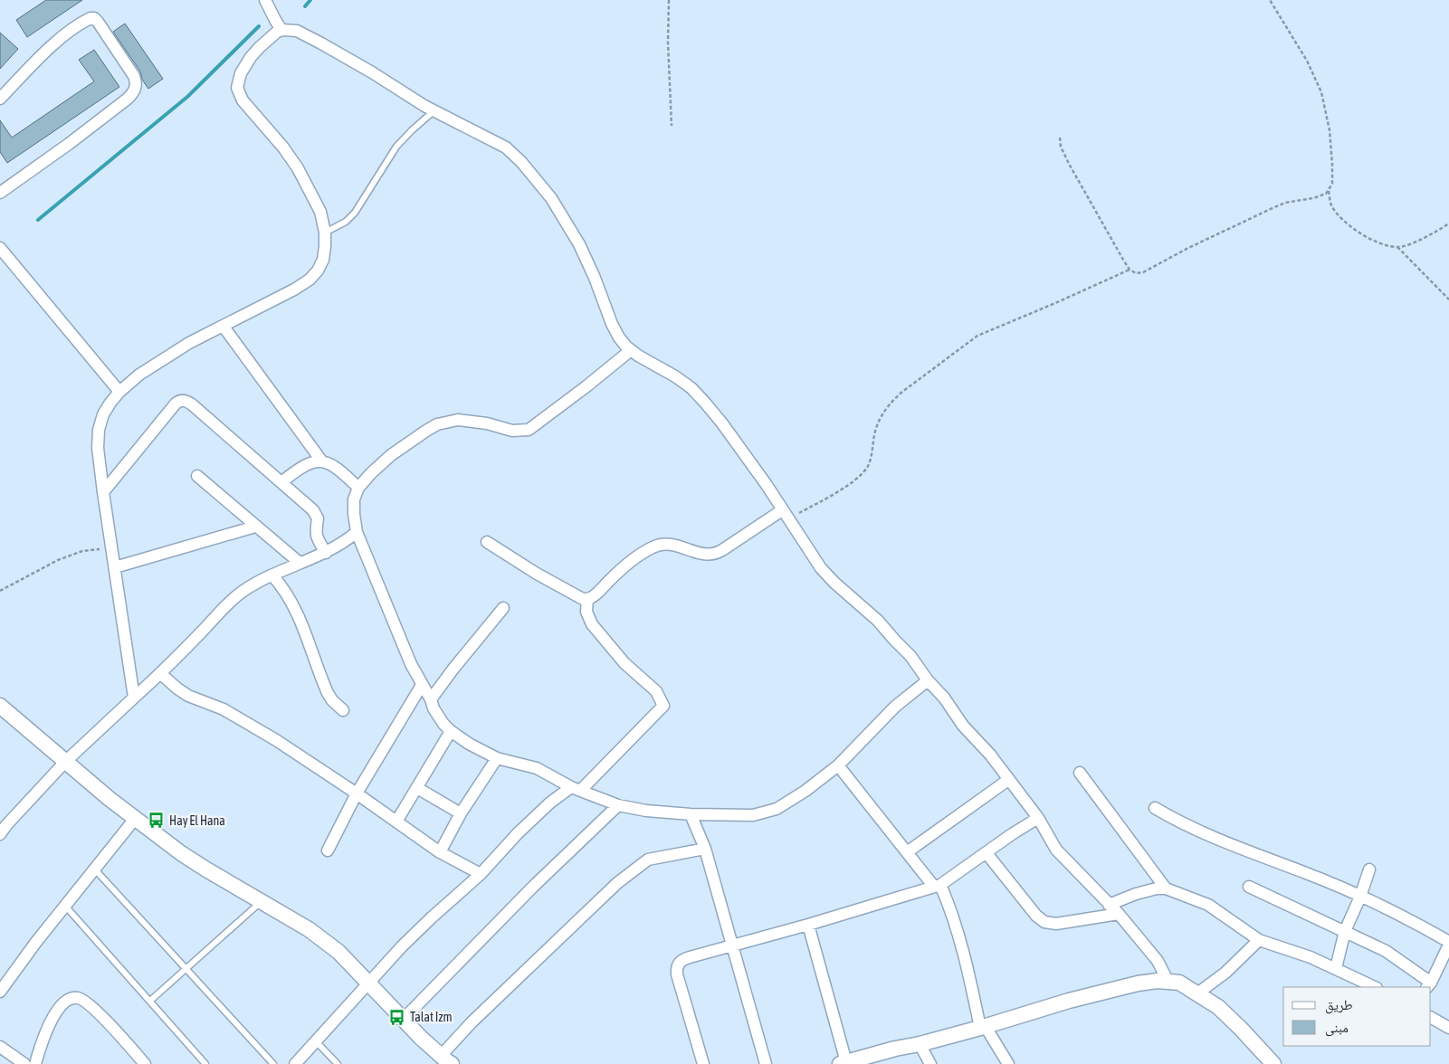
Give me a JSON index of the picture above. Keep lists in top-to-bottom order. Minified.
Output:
{"places":{"bus stop":["Hay El Hana","Talat Izm"]},"legend":["طريق","مبنى"]}
